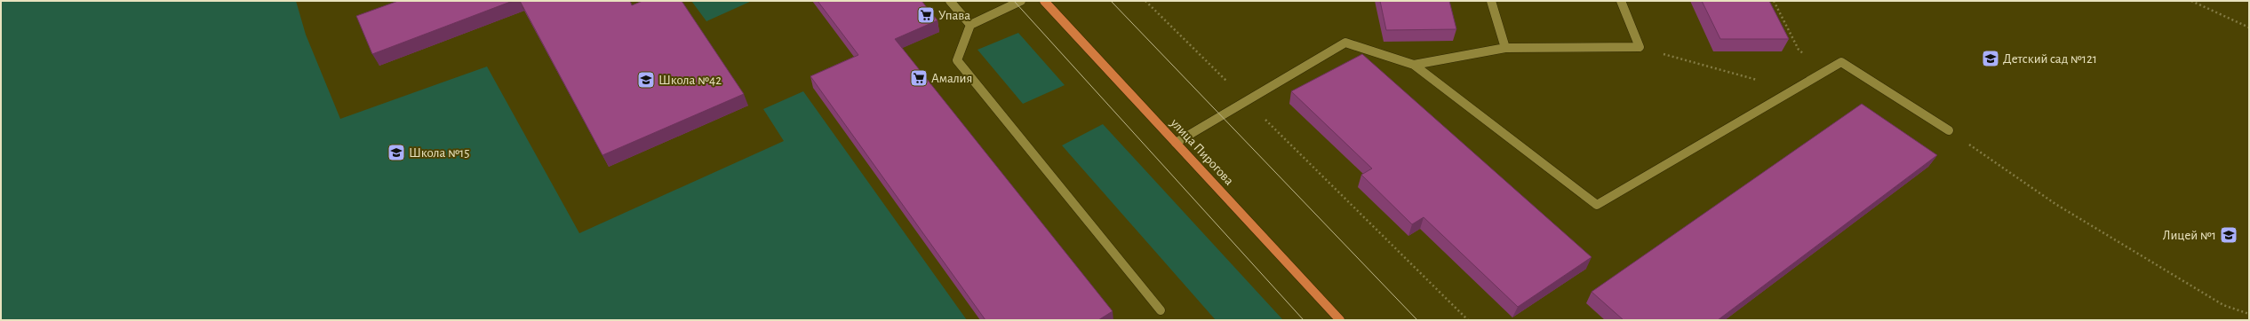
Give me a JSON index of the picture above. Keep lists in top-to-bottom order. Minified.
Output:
{"streets":{"main road":["улица Пирогова"]},"places":{"supermarket":["Упава","Амалия"],"school or university":["Детский сад №121","Школа №42","Школа №15","Лицей №1"]}}
